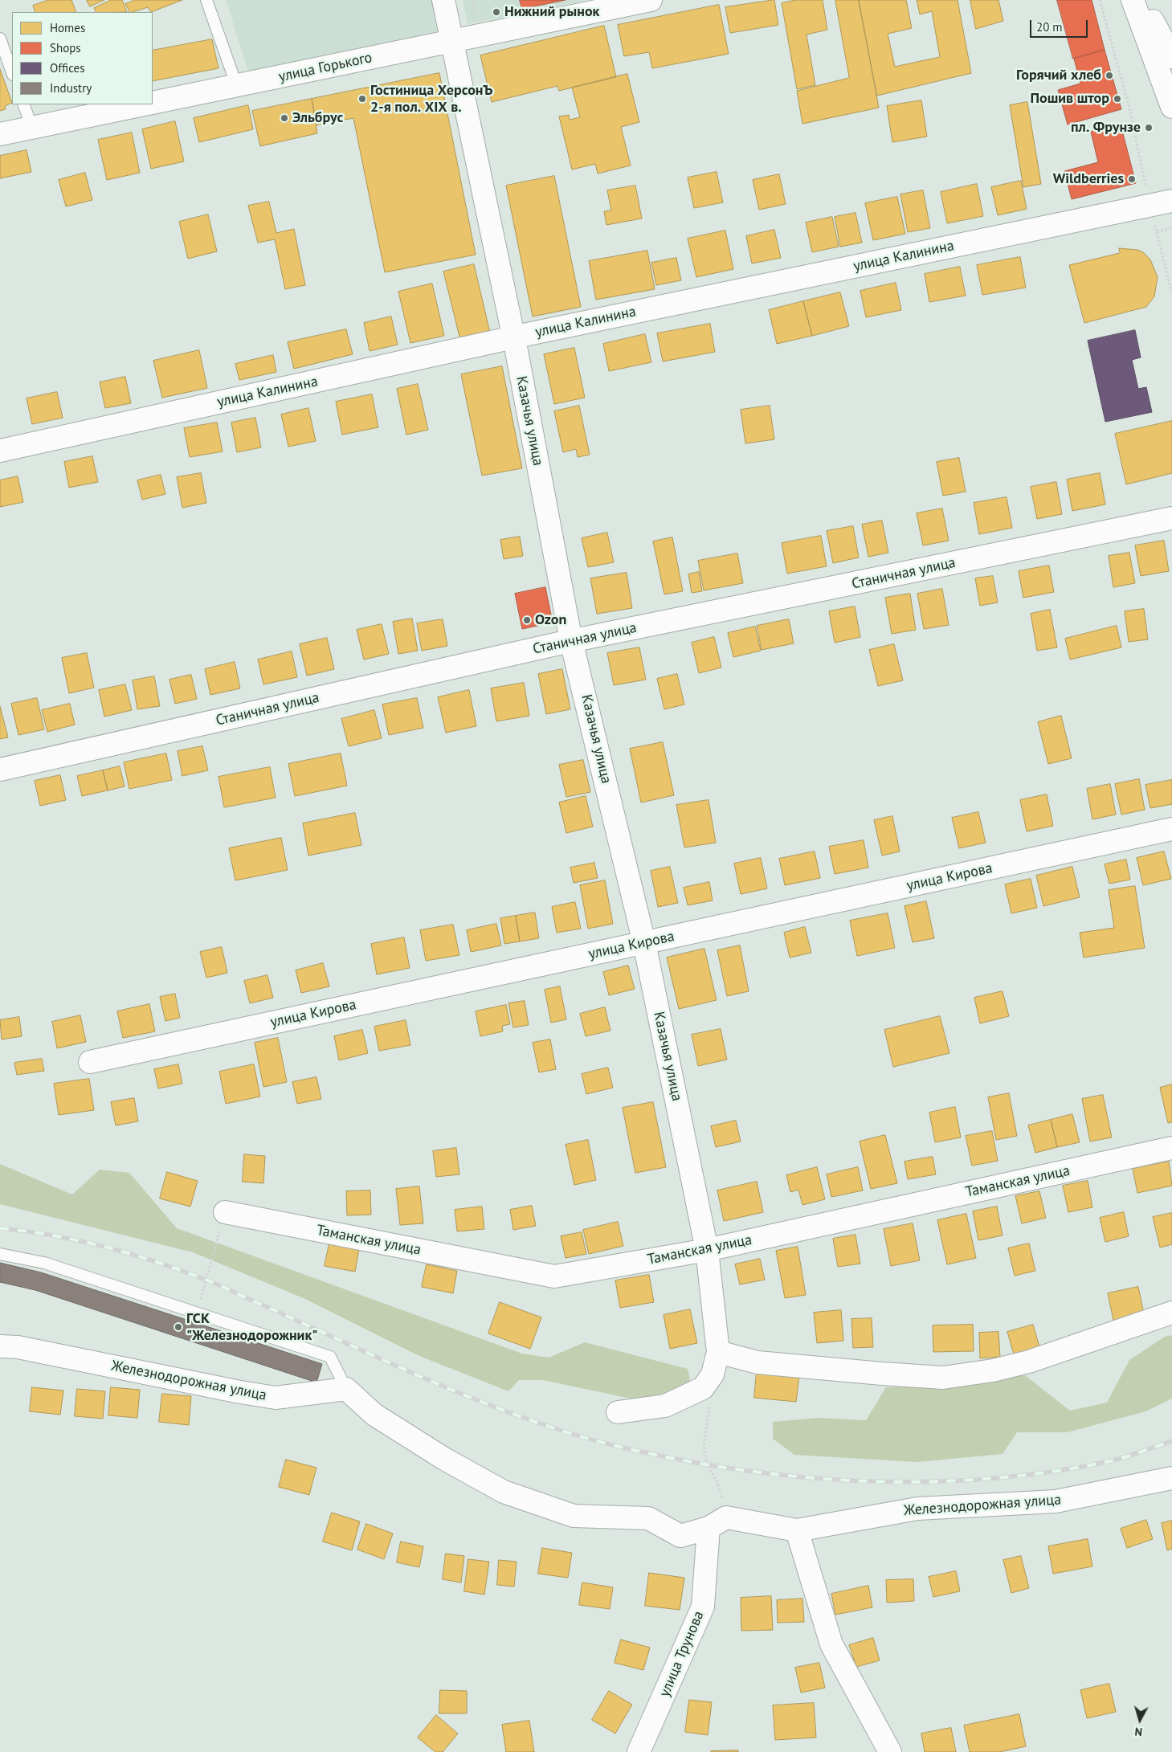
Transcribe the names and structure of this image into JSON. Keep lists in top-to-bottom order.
{
  "streets": {
    "street": [
      "улица Горького",
      "улица Калинина",
      "Казачья улица",
      "Станичная улица",
      "улица Кирова",
      "Таманская улица",
      "Железнодорожная улица",
      "улица Трунова"
    ]
  },
  "crossings": [
    ["улица Горького", "Казачья улица"],
    ["улица Калинина", "Казачья улица"],
    ["Казачья улица", "Станичная улица"],
    ["Казачья улица", "улица Кирова"],
    ["Казачья улица", "Таманская улица"],
    ["Железнодорожная улица", "улица Трунова"]
  ],
  "places": [
    "Нижний рынок",
    "Горячий хлеб",
    "Гостиница ХерсонЪ 2-я пол. XIX в.",
    "Пошив штор",
    "Эльбрус",
    "пл. Фрунзе",
    "Wildberries",
    "Ozon",
    "ГСК \"Железнодорожник\""
  ],
  "legend": [
    "Homes",
    "Shops",
    "Offices",
    "Industry"
  ],
  "scale_bar": "20 m",
  "north": "bottom"
}
